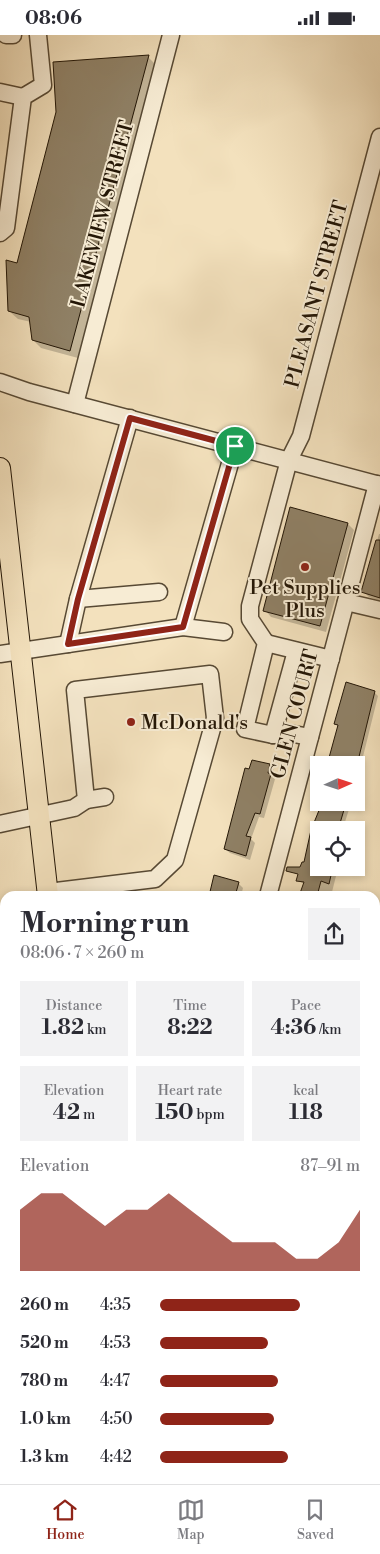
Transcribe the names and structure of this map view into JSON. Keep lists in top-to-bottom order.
{
  "streets": {
    "street": ["LAKEVIEW STREET", "PLEASANT STREET", "GLEN COURT"]
  },
  "places": ["Pet Supplies Plus", "McDonald's"],
  "north": "right",
  "page": {
    "status": "08:06",
    "heading": ["Morning run", "08:06 · 7 × 260 m"],
    "stats": [
      ["Distance", "1.82 km"],
      ["Time", "8:22"],
      ["Pace", "4:36 /km"],
      ["Elevation", "42 m"],
      ["Heart rate", "150 bpm"],
      ["kcal", "118"]
    ],
    "chart": ["Elevation", "87–91 m"],
    "list": [
      {
        "name": "260 m",
        "note": "4:35"
      },
      {
        "name": "520 m",
        "note": "4:53"
      },
      {
        "name": "780 m",
        "note": "4:47"
      },
      {
        "name": "1.0 km",
        "note": "4:50"
      },
      {
        "name": "1.3 km",
        "note": "4:42"
      }
    ],
    "tabs": ["Home", "Map", "Saved"]
  }
}
